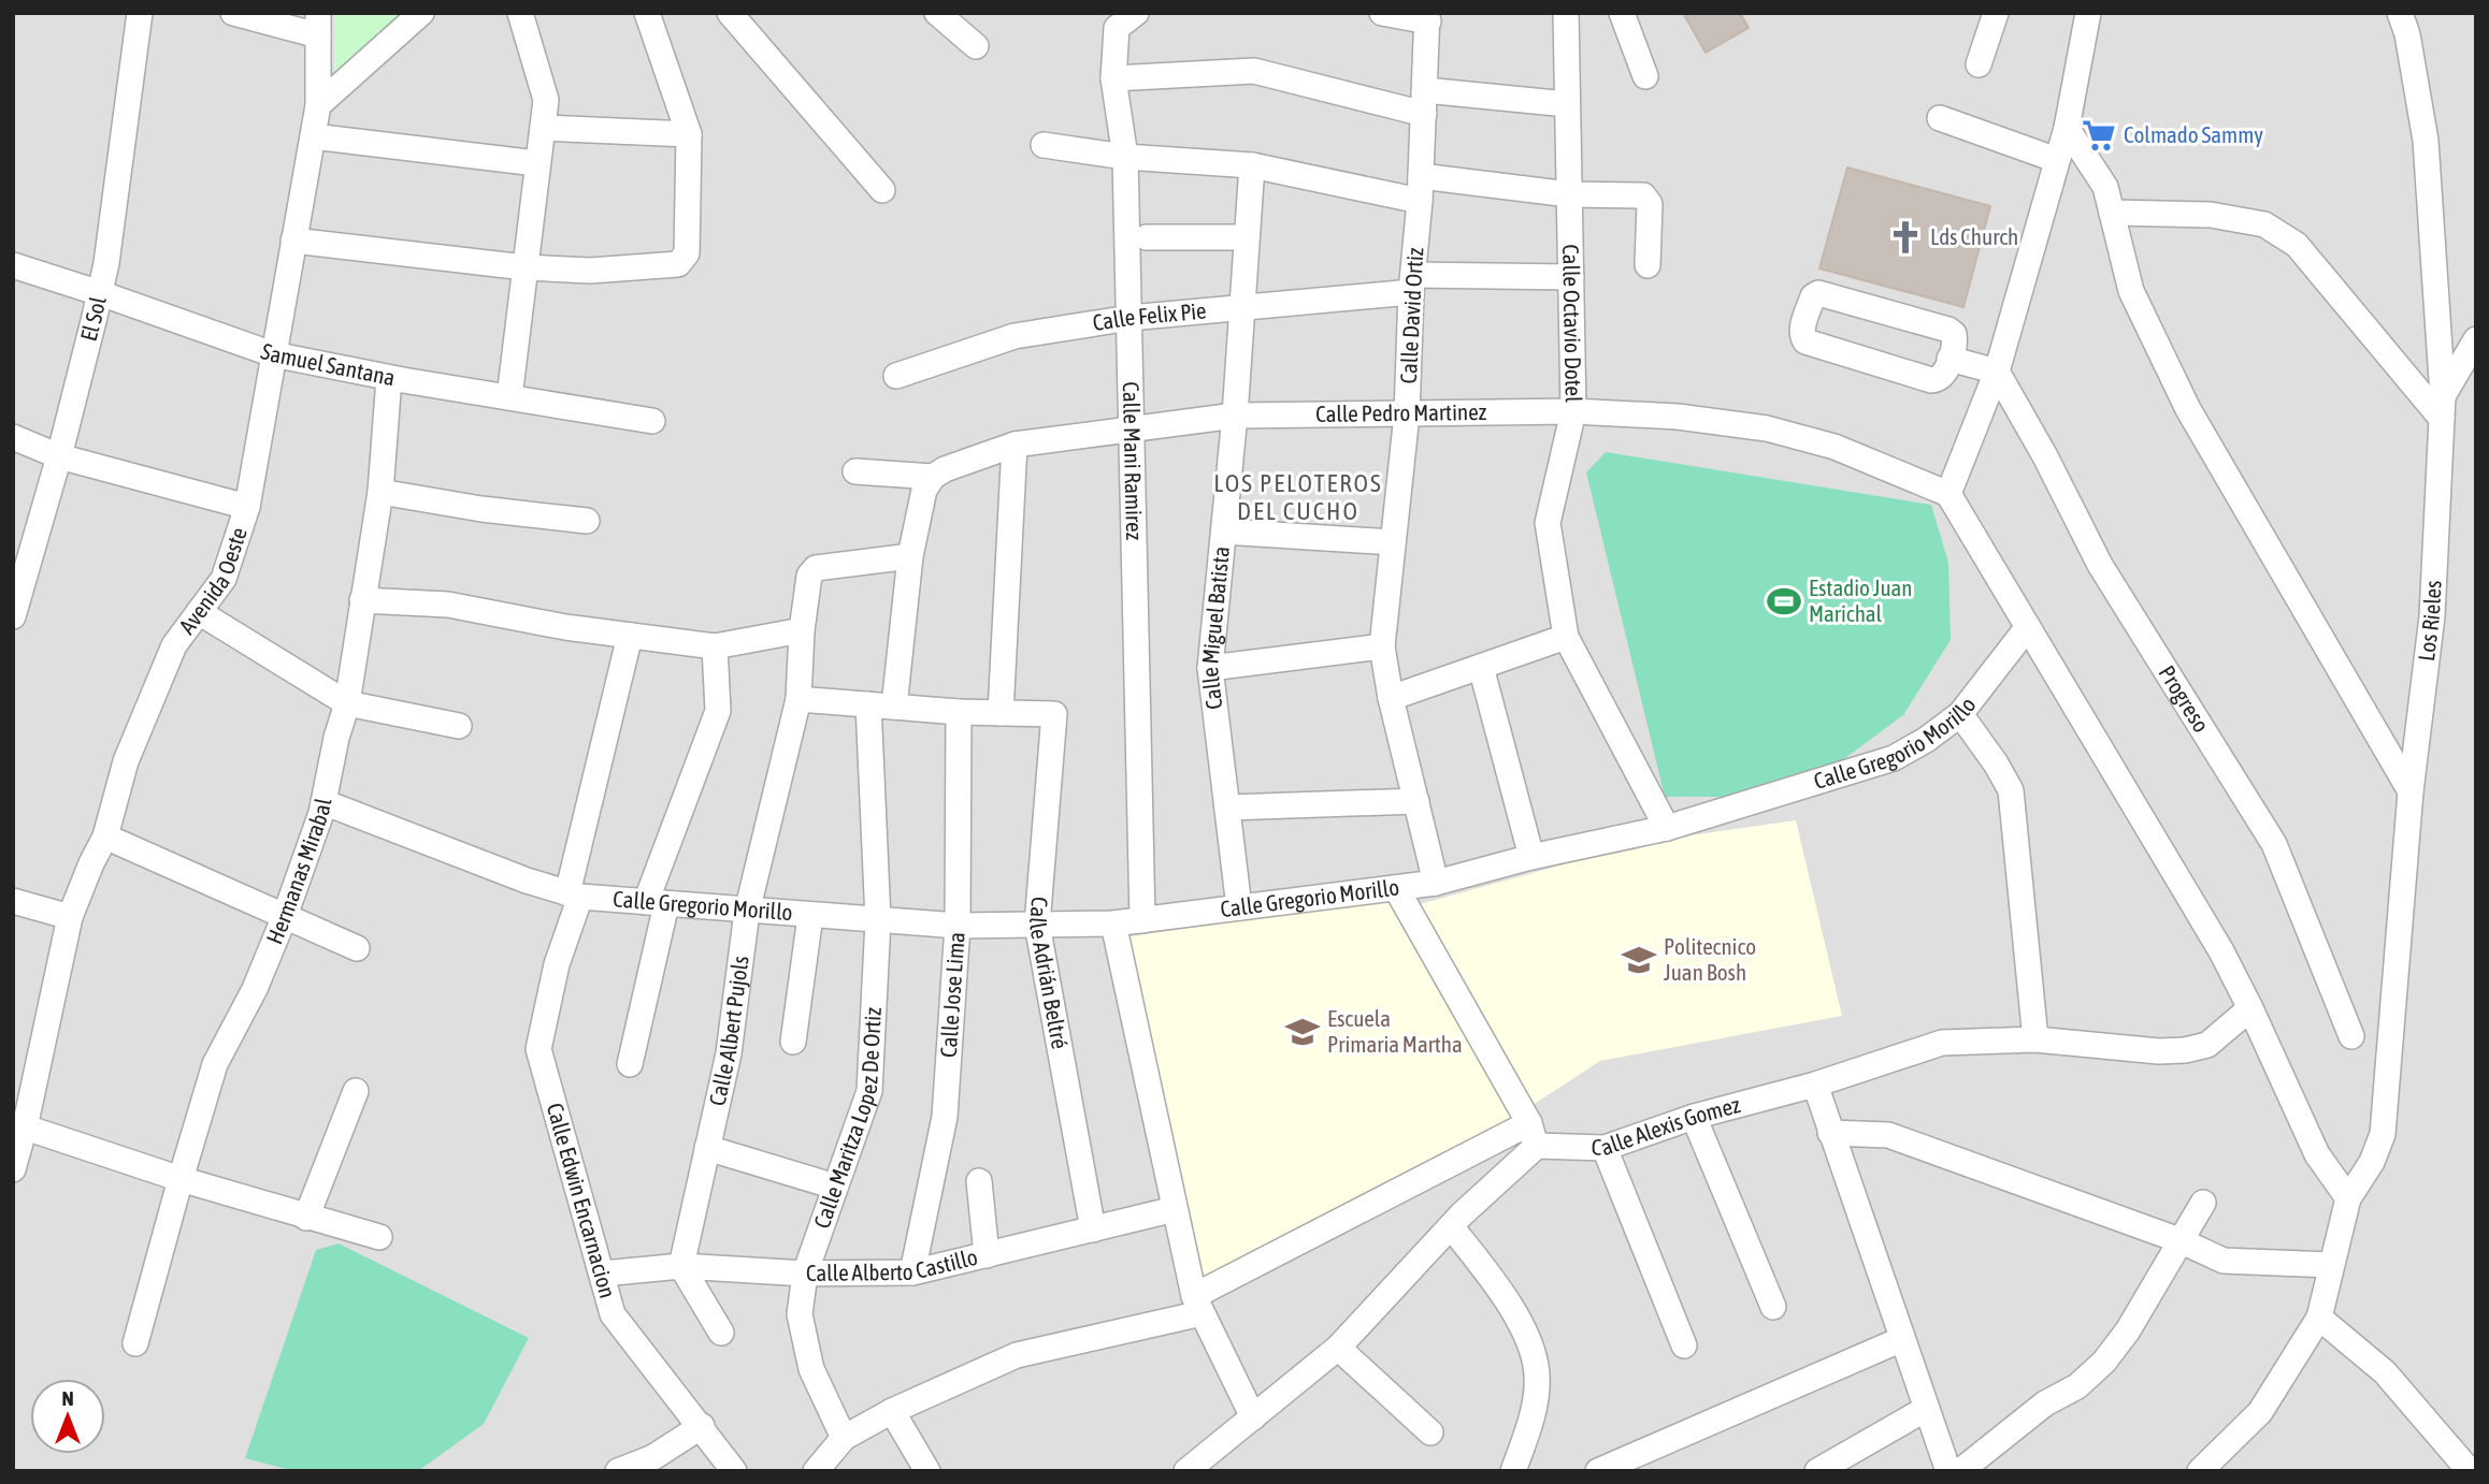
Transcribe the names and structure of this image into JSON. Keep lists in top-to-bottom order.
{
  "streets": {
    "street": [
      "Calle David Ortiz",
      "Calle Felix Pie",
      "El Sol",
      "Calle Octavio Dotel",
      "Samuel Santana",
      "Calle Pedro Martinez",
      "Calle Mani Ramirez",
      "Avenida Oeste",
      "Los Rieles",
      "Calle Miguel Batista",
      "Progreso",
      "Calle Gregorio Morillo",
      "Hermanas Mirabal",
      "Calle Adrián Beltré",
      "Calle Jose Lima",
      "Calle Albert Pujols",
      "Calle Maritza Lopez De Ortiz",
      "Calle Alexis Gomez",
      "Calle Edwin Encarnacion",
      "Calle Alberto Castillo"
    ]
  },
  "crossings": [
    ["Calle David Ortiz", "Calle Felix Pie"],
    ["Calle David Ortiz", "Calle Pedro Martinez"],
    ["Calle David Ortiz", "Calle Gregorio Morillo"],
    ["Calle Felix Pie", "Calle Octavio Dotel"],
    ["Calle Felix Pie", "Calle Mani Ramirez"],
    ["Calle Felix Pie", "Calle Miguel Batista"],
    ["El Sol", "Samuel Santana"],
    ["Calle Octavio Dotel", "Calle Pedro Martinez"],
    ["Calle Octavio Dotel", "Calle Gregorio Morillo"],
    ["Samuel Santana", "Avenida Oeste"],
    ["Samuel Santana", "Hermanas Mirabal"],
    ["Calle Pedro Martinez", "Calle Mani Ramirez"],
    ["Calle Pedro Martinez", "Calle Miguel Batista"],
    ["Calle Mani Ramirez", "Calle Gregorio Morillo"],
    ["Calle Miguel Batista", "Calle Gregorio Morillo"],
    ["Calle Gregorio Morillo", "Hermanas Mirabal"],
    ["Calle Gregorio Morillo", "Calle Adrián Beltré"],
    ["Calle Gregorio Morillo", "Calle Jose Lima"],
    ["Calle Gregorio Morillo", "Calle Albert Pujols"],
    ["Calle Gregorio Morillo", "Calle Maritza Lopez De Ortiz"],
    ["Calle Gregorio Morillo", "Calle Edwin Encarnacion"],
    ["Calle Adrián Beltré", "Calle Alberto Castillo"],
    ["Calle Jose Lima", "Calle Alberto Castillo"],
    ["Calle Albert Pujols", "Calle Alberto Castillo"],
    ["Calle Maritza Lopez De Ortiz", "Calle Alberto Castillo"],
    ["Calle Edwin Encarnacion", "Calle Alberto Castillo"]
  ],
  "districts": ["LOS PELOTEROS DEL CUCHO"],
  "places": {
    "supermarket": ["Colmado Sammy"],
    "church": ["Lds Church"],
    "sports": ["Estadio Juan Marichal"],
    "school or university": ["Politecnico Juan Bosh", "Escuela Primaria Martha"]
  },
  "north": "top"
}
